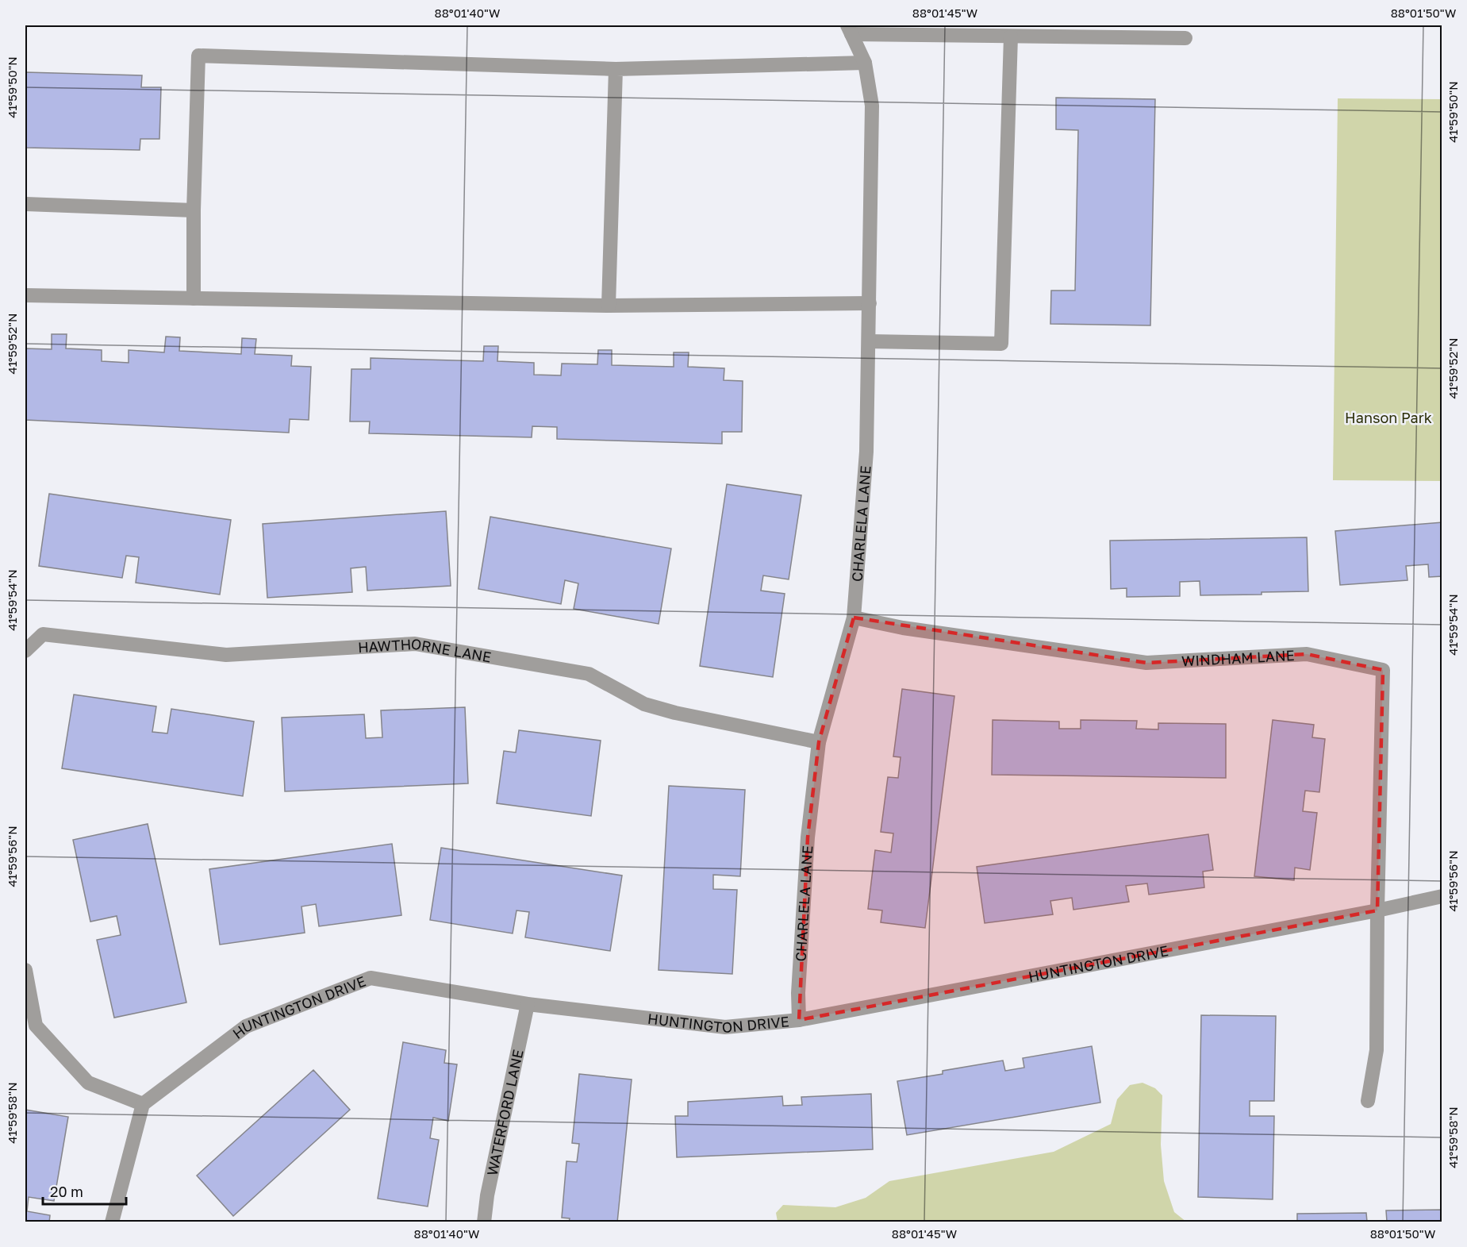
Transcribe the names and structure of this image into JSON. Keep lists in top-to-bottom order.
{
  "streets": {
    "street": [
      "CHARLELA LANE",
      "HAWTHORNE LANE",
      "WINDHAM LANE",
      "HUNTINGTON DRIVE",
      "WATERFORD LANE"
    ]
  },
  "crossings": [
    ["CHARLELA LANE", "HAWTHORNE LANE"],
    ["CHARLELA LANE", "WINDHAM LANE"],
    ["CHARLELA LANE", "HUNTINGTON DRIVE"],
    ["WINDHAM LANE", "HUNTINGTON DRIVE"],
    ["HUNTINGTON DRIVE", "WATERFORD LANE"]
  ],
  "parks": ["Hanson Park"],
  "scale_bar": "20 m",
  "coordinates": [
    "88°01'40\"W",
    "88°01'45\"W",
    "88°01'50\"W",
    "41°59'50\"N",
    "41°59'52\"N",
    "41°59'54\"N",
    "41°59'56\"N",
    "41°59'58\"N"
  ]
}
